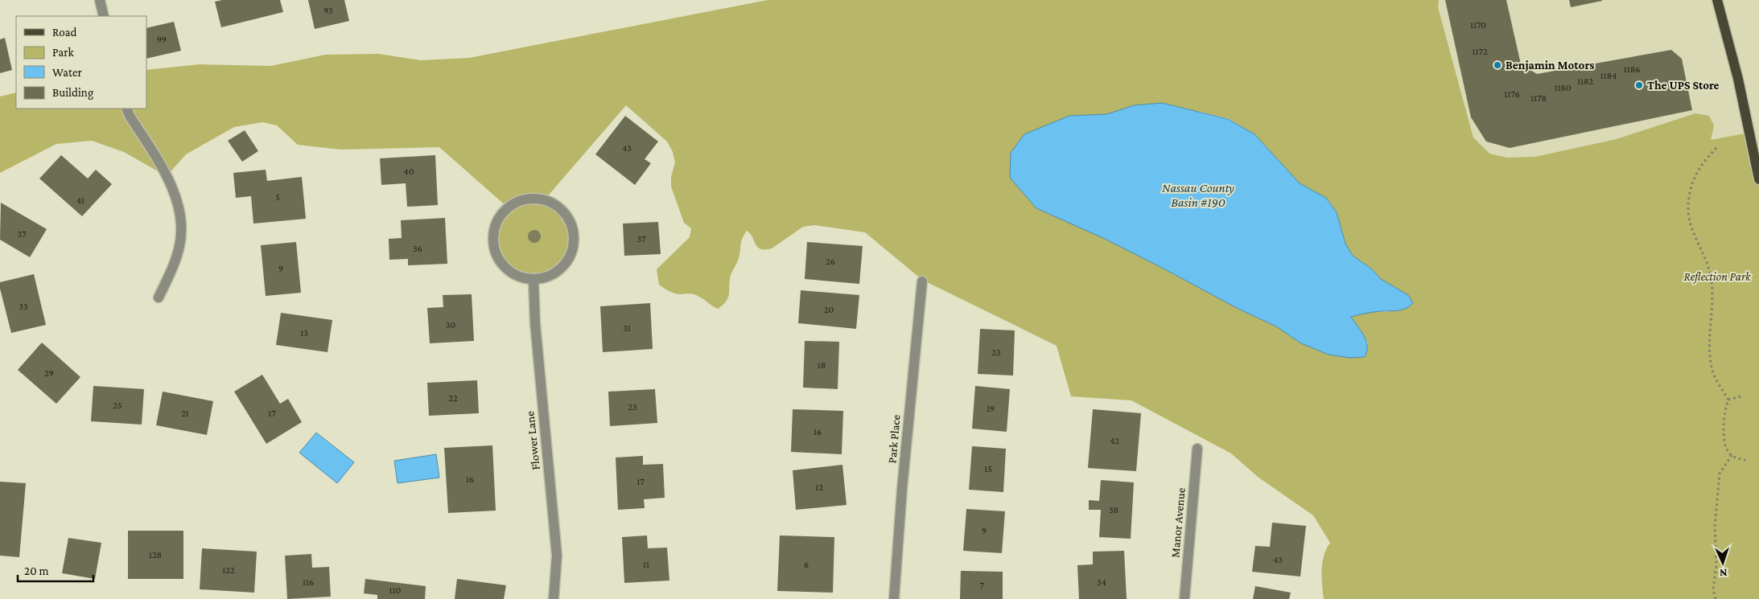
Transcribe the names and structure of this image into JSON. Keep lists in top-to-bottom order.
{
  "streets": {
    "street": ["Park Place", "Flower Lane", "Manor Avenue"]
  },
  "water": ["Nassau County Basin #190"],
  "parks": ["Reflection Park"],
  "places": ["Benjamin Motors", "The UPS Store"],
  "house_numbers": [
    "93",
    "1170",
    "99",
    "1172",
    "1186",
    "1184",
    "1182",
    "1180",
    "1176",
    "1178",
    "43",
    "40",
    "5",
    "41",
    "37",
    "37",
    "36",
    "26",
    "9",
    "33",
    "20",
    "30",
    "31",
    "13",
    "23",
    "18",
    "29",
    "22",
    "25",
    "23",
    "19",
    "21",
    "17",
    "16",
    "42",
    "15",
    "16",
    "17",
    "12",
    "38",
    "9",
    "128",
    "43",
    "11",
    "6",
    "122",
    "116",
    "34",
    "7",
    "110"
  ],
  "legend": [
    "Road",
    "Park",
    "Water",
    "Building"
  ],
  "scale_bar": "20 m",
  "north": "bottom"
}
